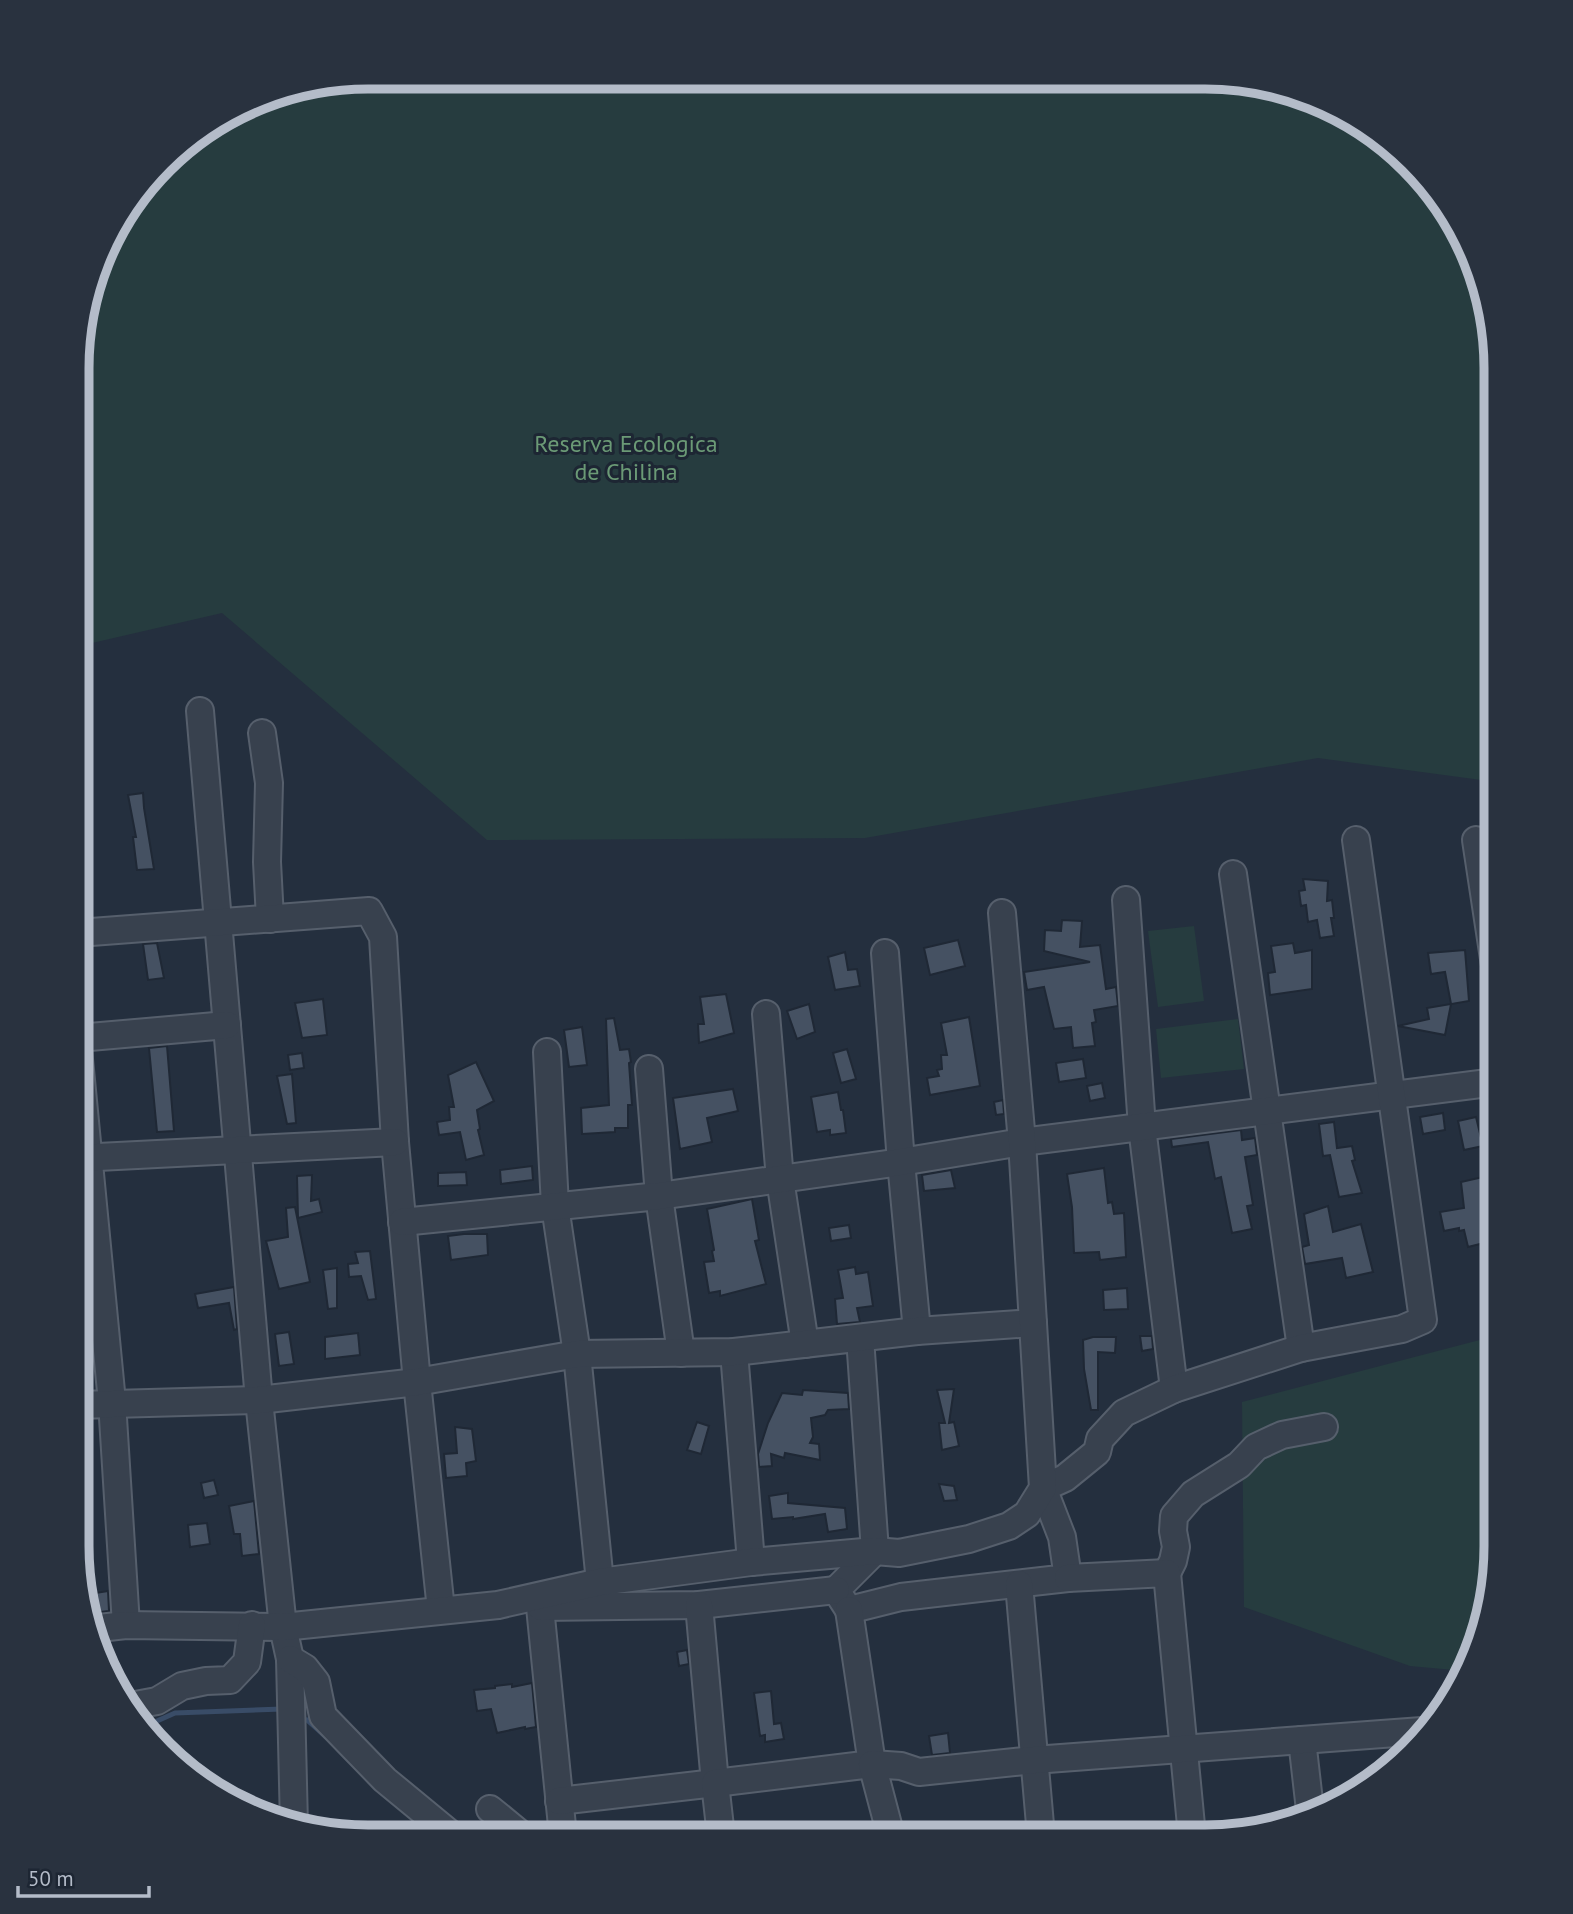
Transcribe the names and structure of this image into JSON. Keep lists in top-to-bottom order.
{
  "parks": ["Reserva Ecologica de Chilina"],
  "scale_bar": "50 m"
}
